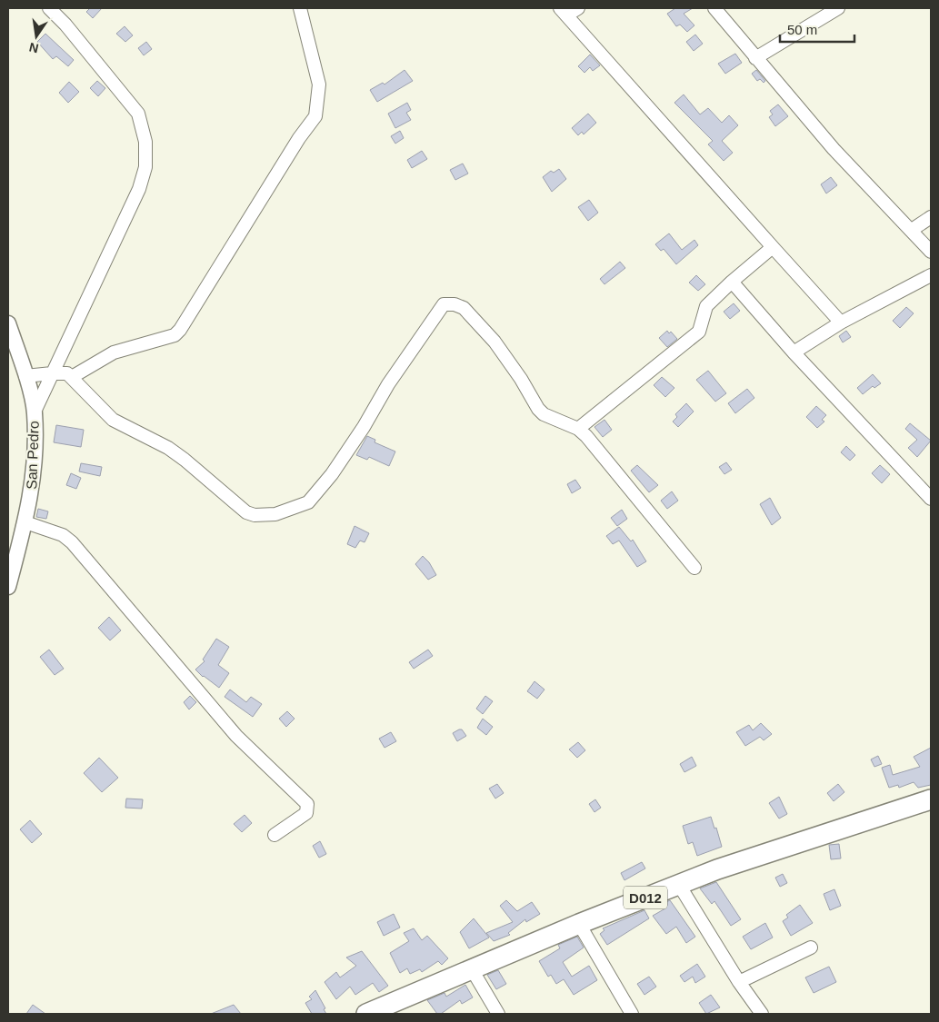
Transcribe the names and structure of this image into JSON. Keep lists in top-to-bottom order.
{
  "streets": {
    "main road": ["D012"],
    "street": ["San Pedro"]
  },
  "scale_bar": "50 m",
  "north": "bottom"
}
